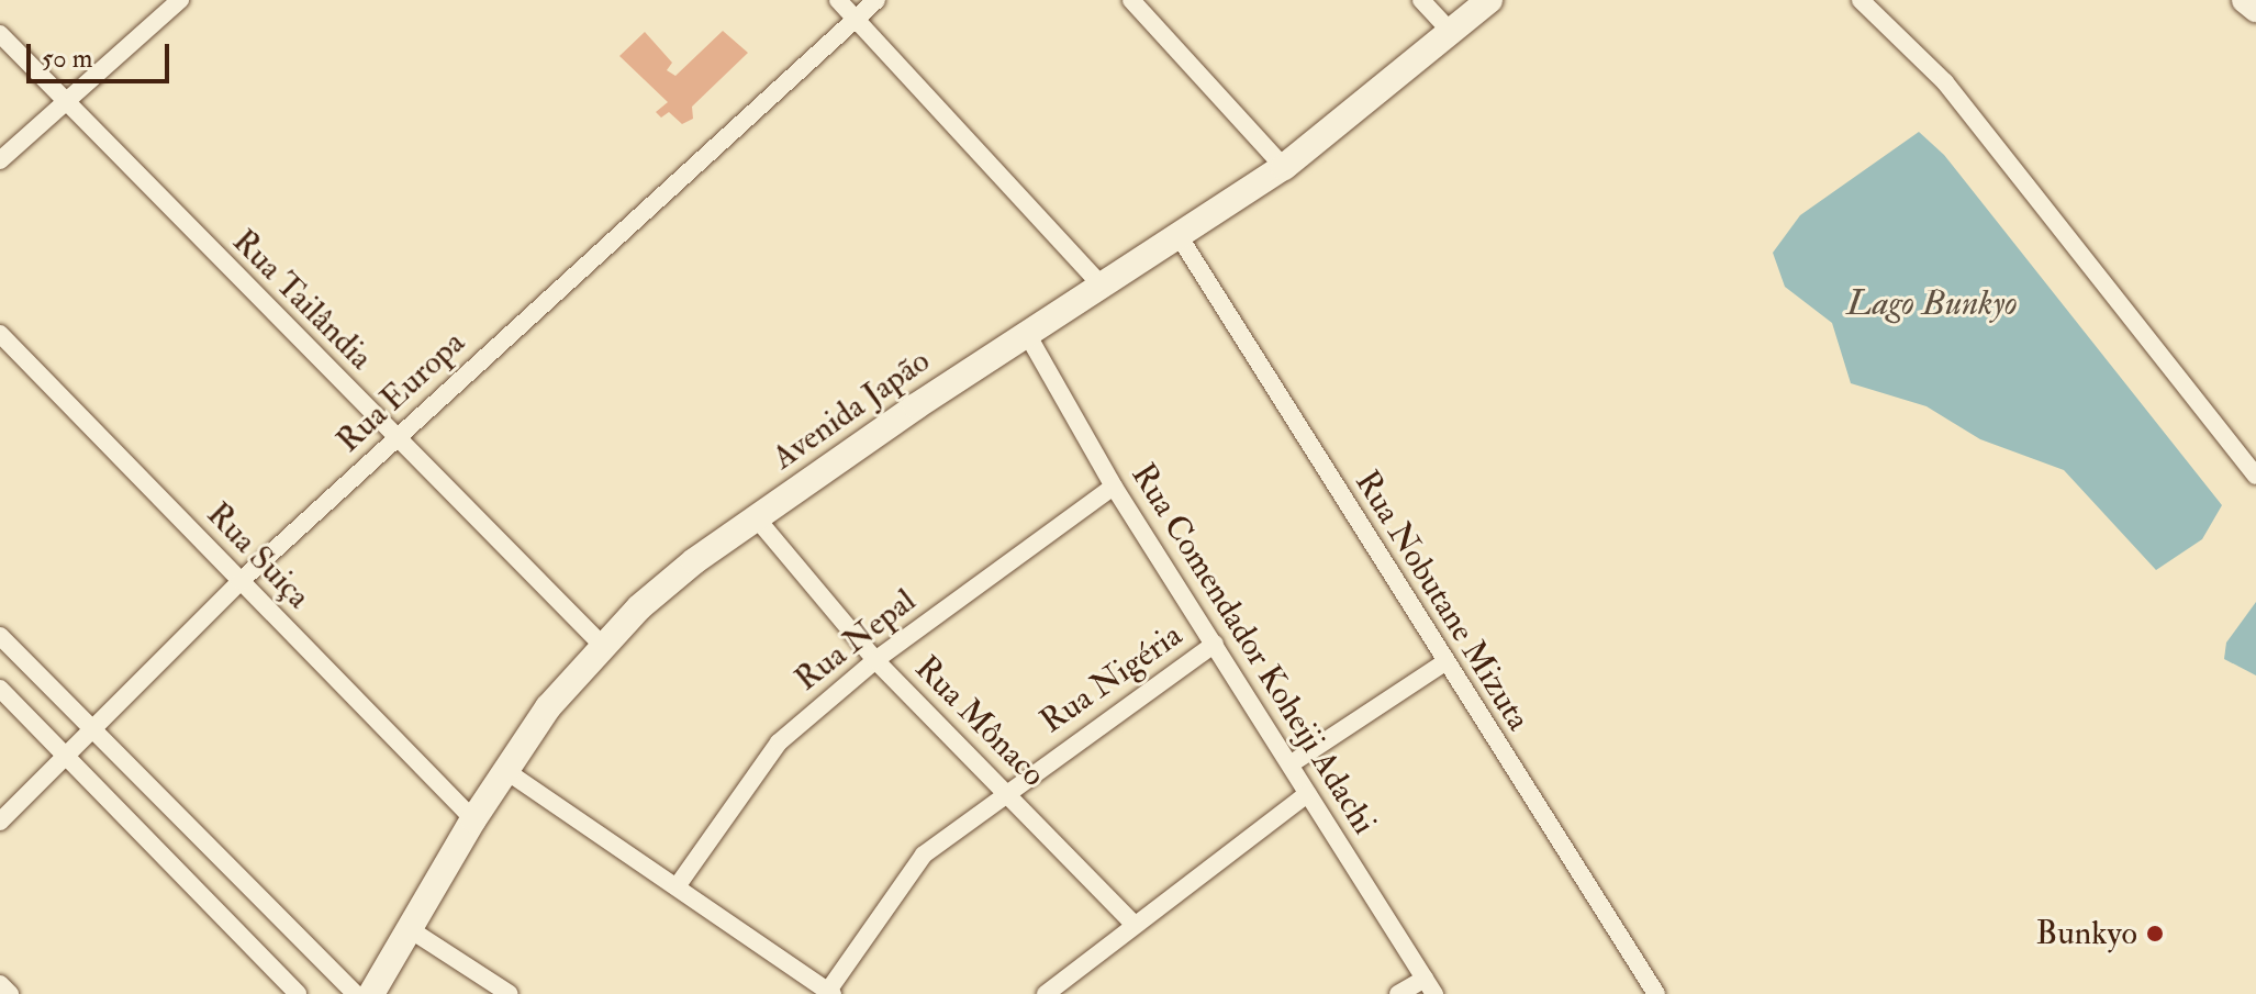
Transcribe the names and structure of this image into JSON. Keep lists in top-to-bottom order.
{
  "streets": {
    "main road": ["Avenida Japão"],
    "street": [
      "Rua Tailândia",
      "Rua Europa",
      "Rua Suiça",
      "Rua Nobutane Mizuta",
      "Rua Nepal",
      "Rua Comendador Koheiji Adachi",
      "Rua Nigéria",
      "Rua Mônaco"
    ]
  },
  "crossings": [
    ["Rua Tailândia", "Rua Europa"],
    ["Rua Tailândia", "Avenida Japão"],
    ["Rua Europa", "Rua Suiça"],
    ["Avenida Japão", "Rua Suiça"],
    ["Avenida Japão", "Rua Nobutane Mizuta"],
    ["Avenida Japão", "Rua Comendador Koheiji Adachi"],
    ["Avenida Japão", "Rua Mônaco"],
    ["Rua Nepal", "Rua Comendador Koheiji Adachi"],
    ["Rua Nepal", "Rua Mônaco"],
    ["Rua Comendador Koheiji Adachi", "Rua Nigéria"],
    ["Rua Nigéria", "Rua Mônaco"]
  ],
  "water": ["Lago Bunkyo"],
  "places": ["Bunkyo"],
  "scale_bar": "50 m"
}
